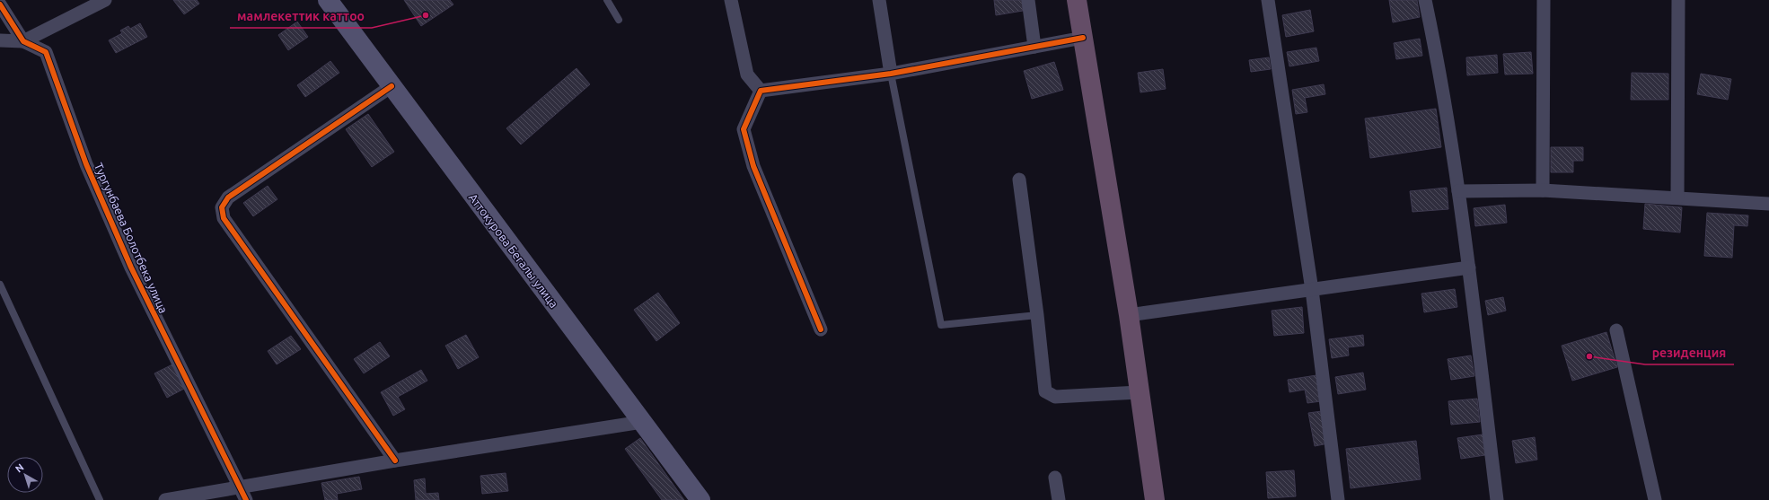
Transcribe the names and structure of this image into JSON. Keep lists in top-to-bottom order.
{
  "streets": {
    "main road": ["Аттокурова Бегалы улица"],
    "street": ["Тургунбаева Болотбека улица"]
  },
  "places": ["мамлекеттик каттоо", "резиденция"],
  "north": "top left"
}
